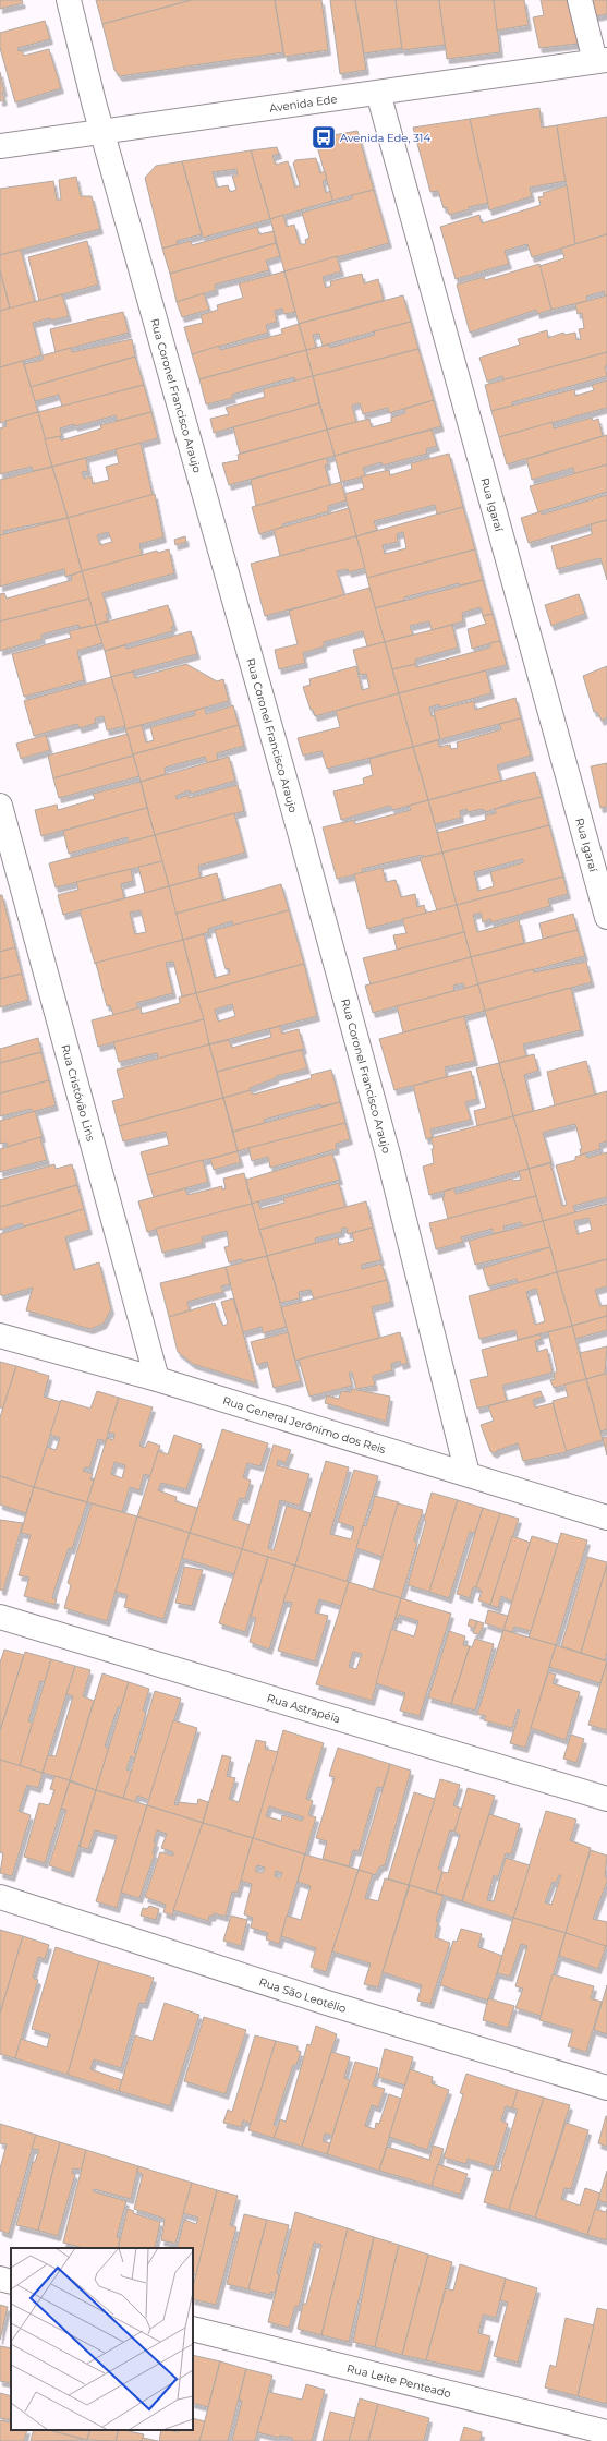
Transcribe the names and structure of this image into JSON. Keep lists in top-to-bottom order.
{
  "streets": {
    "street": [
      "Avenida Ede",
      "Rua Coronel Francisco Araujo",
      "Rua Igaraí",
      "Rua Cristóvão Lins",
      "Rua General Jerônimo dos Reis",
      "Rua Astrapéia",
      "Rua São Leotélio",
      "Rua Leite Penteado"
    ]
  },
  "crossings": [
    ["Avenida Ede", "Rua Coronel Francisco Araujo"],
    ["Avenida Ede", "Rua Igaraí"],
    ["Rua Coronel Francisco Araujo", "Rua General Jerônimo dos Reis"],
    ["Rua Cristóvão Lins", "Rua General Jerônimo dos Reis"]
  ],
  "places": {
    "bus stop": ["Avenida Ede, 314"]
  }
}
